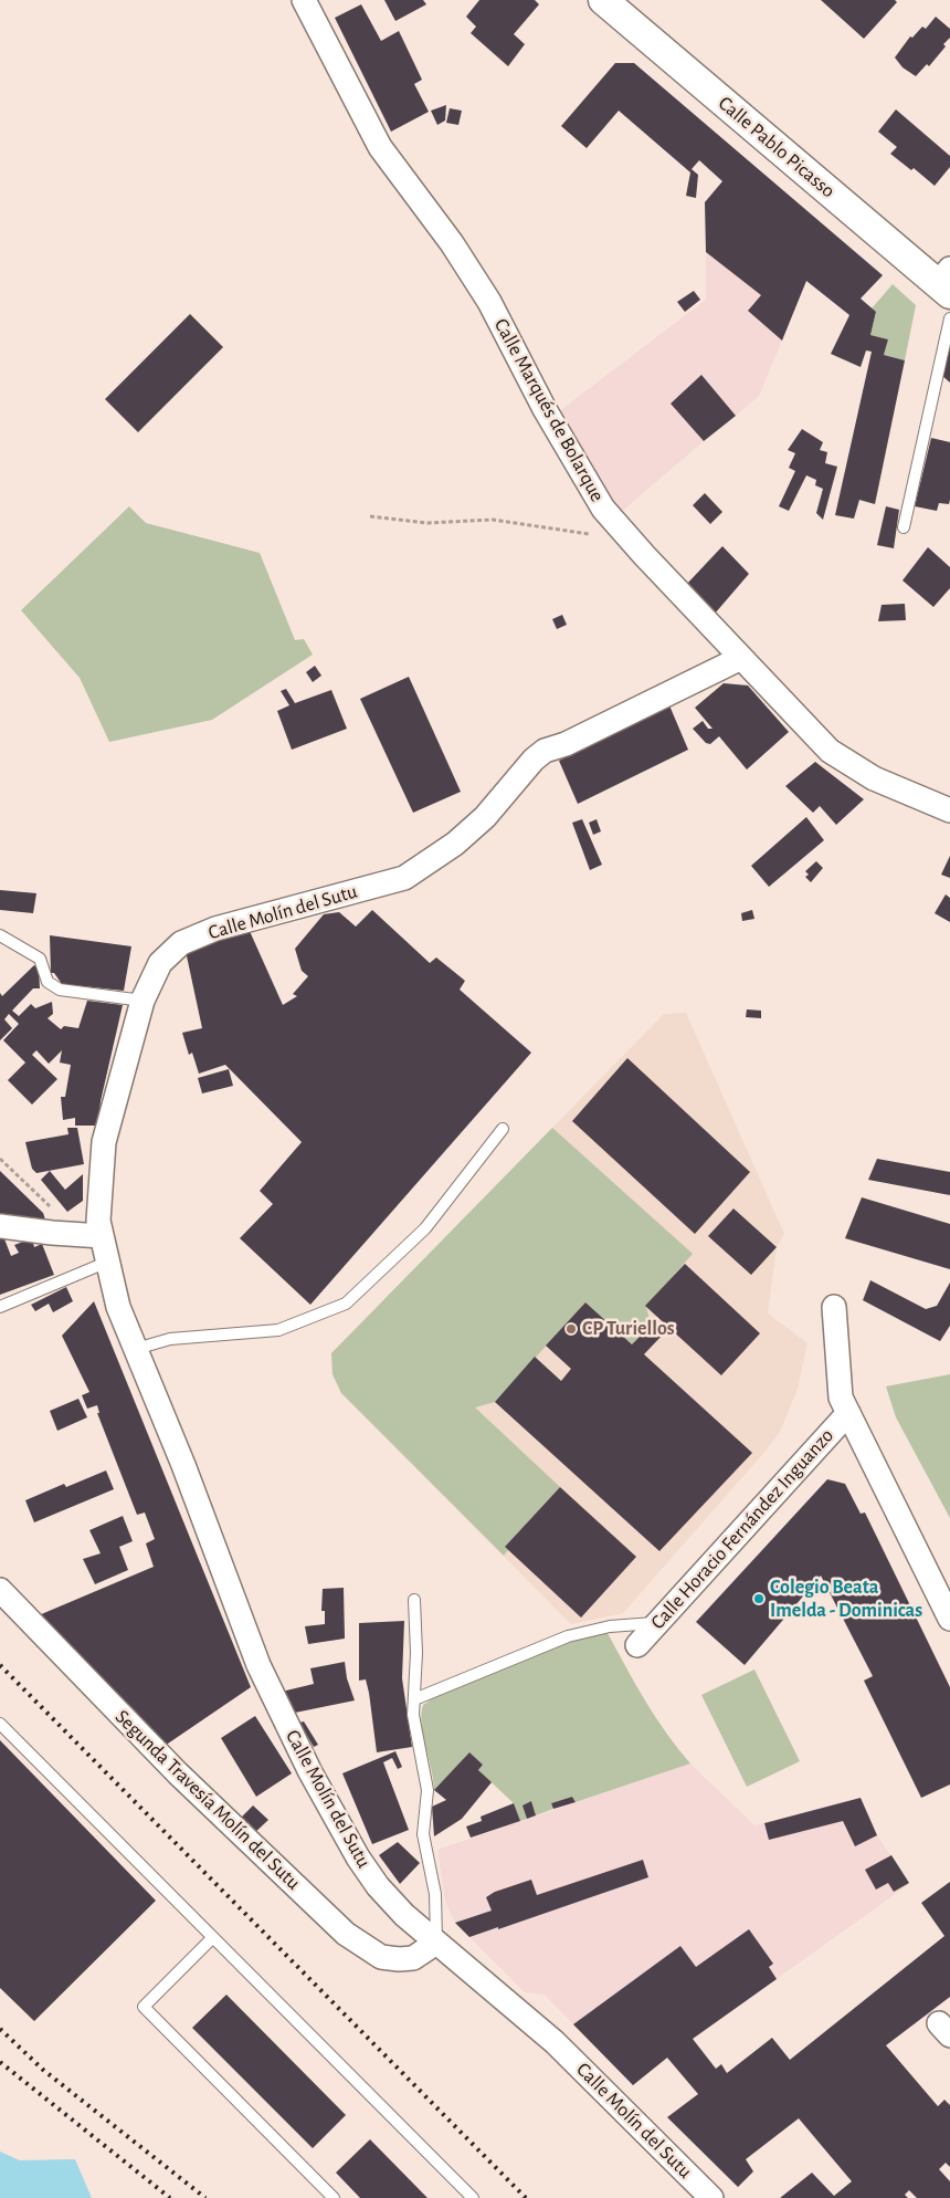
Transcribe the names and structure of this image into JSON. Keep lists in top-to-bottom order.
{
  "streets": {
    "street": [
      "Calle Pablo Picasso",
      "Calle Marqués de Bolarque",
      "Calle Molín del Sutu",
      "Calle Horacio Fernández Inguanzo",
      "Segunda Travesía Molín del Sutu"
    ]
  },
  "crossings": [
    ["Calle Marqués de Bolarque", "Calle Molín del Sutu"],
    ["Calle Molín del Sutu", "Segunda Travesía Molín del Sutu"]
  ],
  "places": ["CP Turiellos", "Colegio Beata Imelda - Dominicas"]
}
